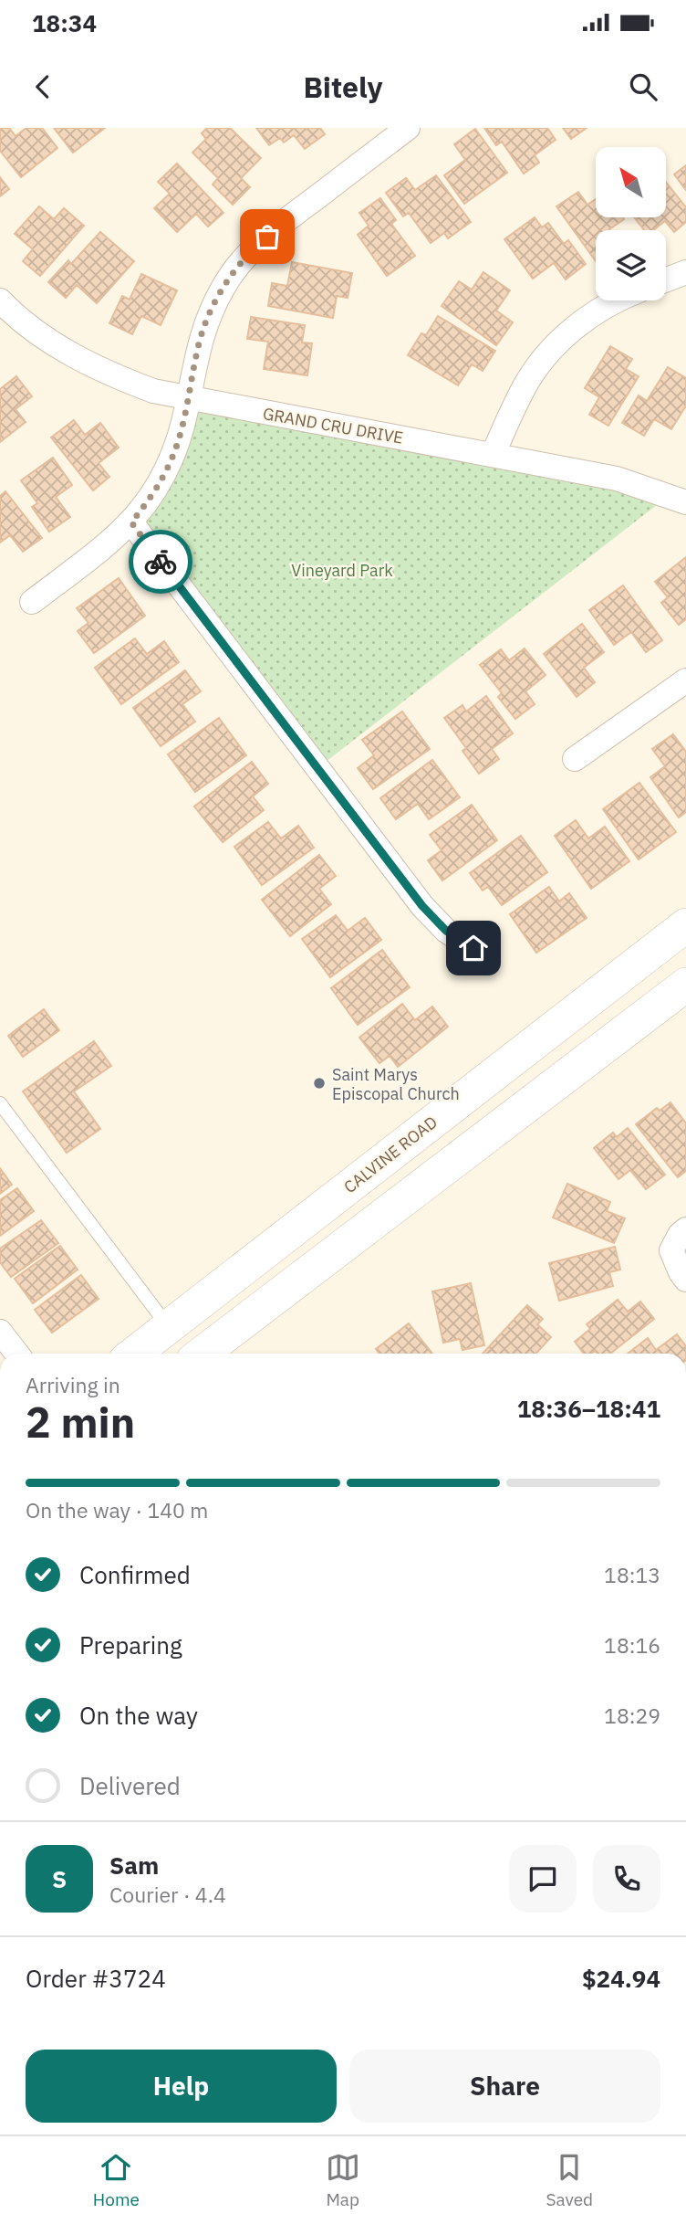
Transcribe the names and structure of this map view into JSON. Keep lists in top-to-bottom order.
{
  "streets": {
    "main road": ["CALVINE ROAD"],
    "street": ["GRAND CRU DRIVE"]
  },
  "parks": ["Vineyard Park"],
  "places": ["Saint Marys Episcopal Church"],
  "north": "top left",
  "page": {
    "status": "18:34",
    "header": "Bitely",
    "heading": ["2 min", "Arriving in", "18:36–18:41"],
    "panel": [
      "Sam",
      "Courier · 4.4",
      "Order #3724",
      "$24.94"
    ],
    "bar": "On the way · 140 m",
    "list": [
      ["Confirmed", "18:13"],
      ["Preparing", "18:16"],
      ["On the way", "18:29"],
      "Delivered"
    ],
    "round": "S",
    "buttons": ["Help", "Share"],
    "tabs": ["Home", "Map", "Saved"]
  }
}
